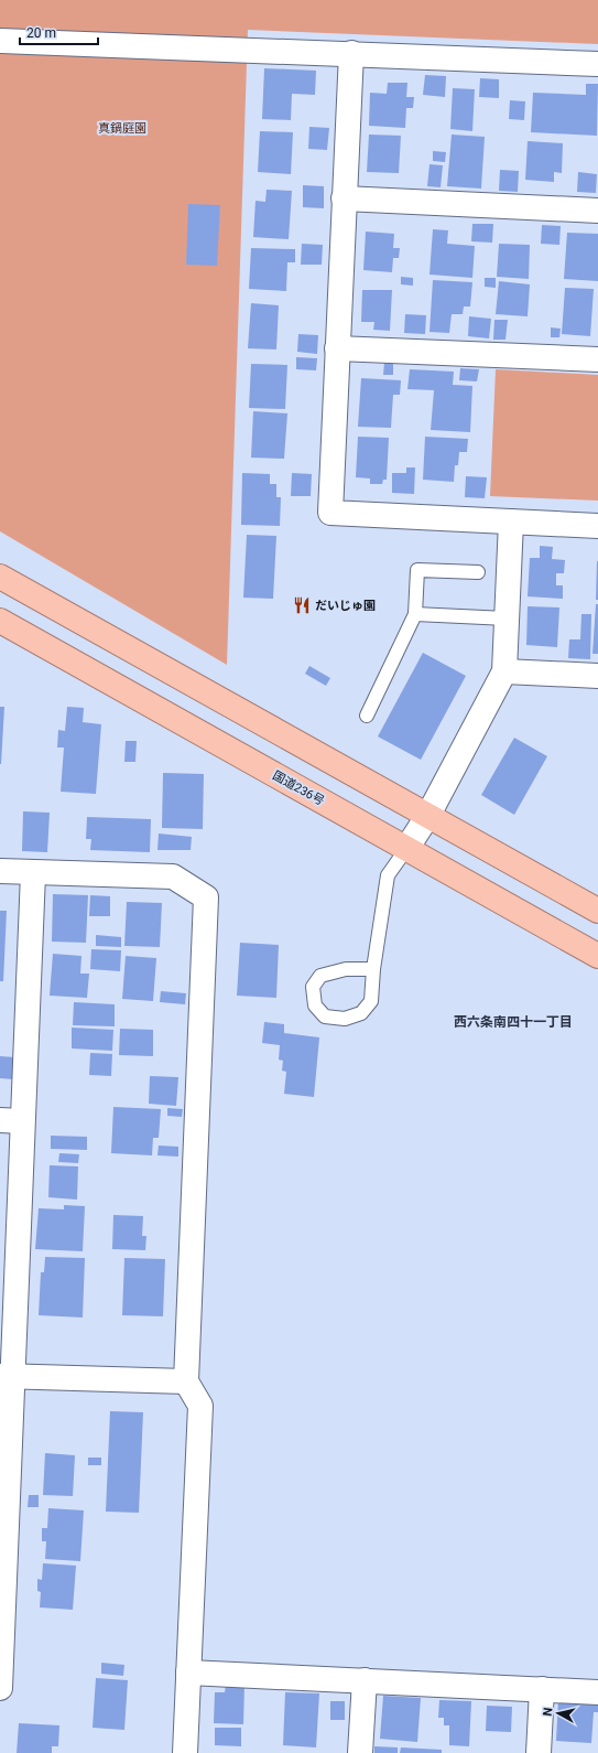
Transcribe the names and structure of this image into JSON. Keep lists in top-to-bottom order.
{
  "streets": {
    "highway": ["国道236号"]
  },
  "districts": ["西六条南四十一丁目"],
  "parks": ["真鍋庭園"],
  "places": {
    "restaurant": ["だいじゅ園"]
  },
  "scale_bar": "20 m",
  "north": "left"
}
